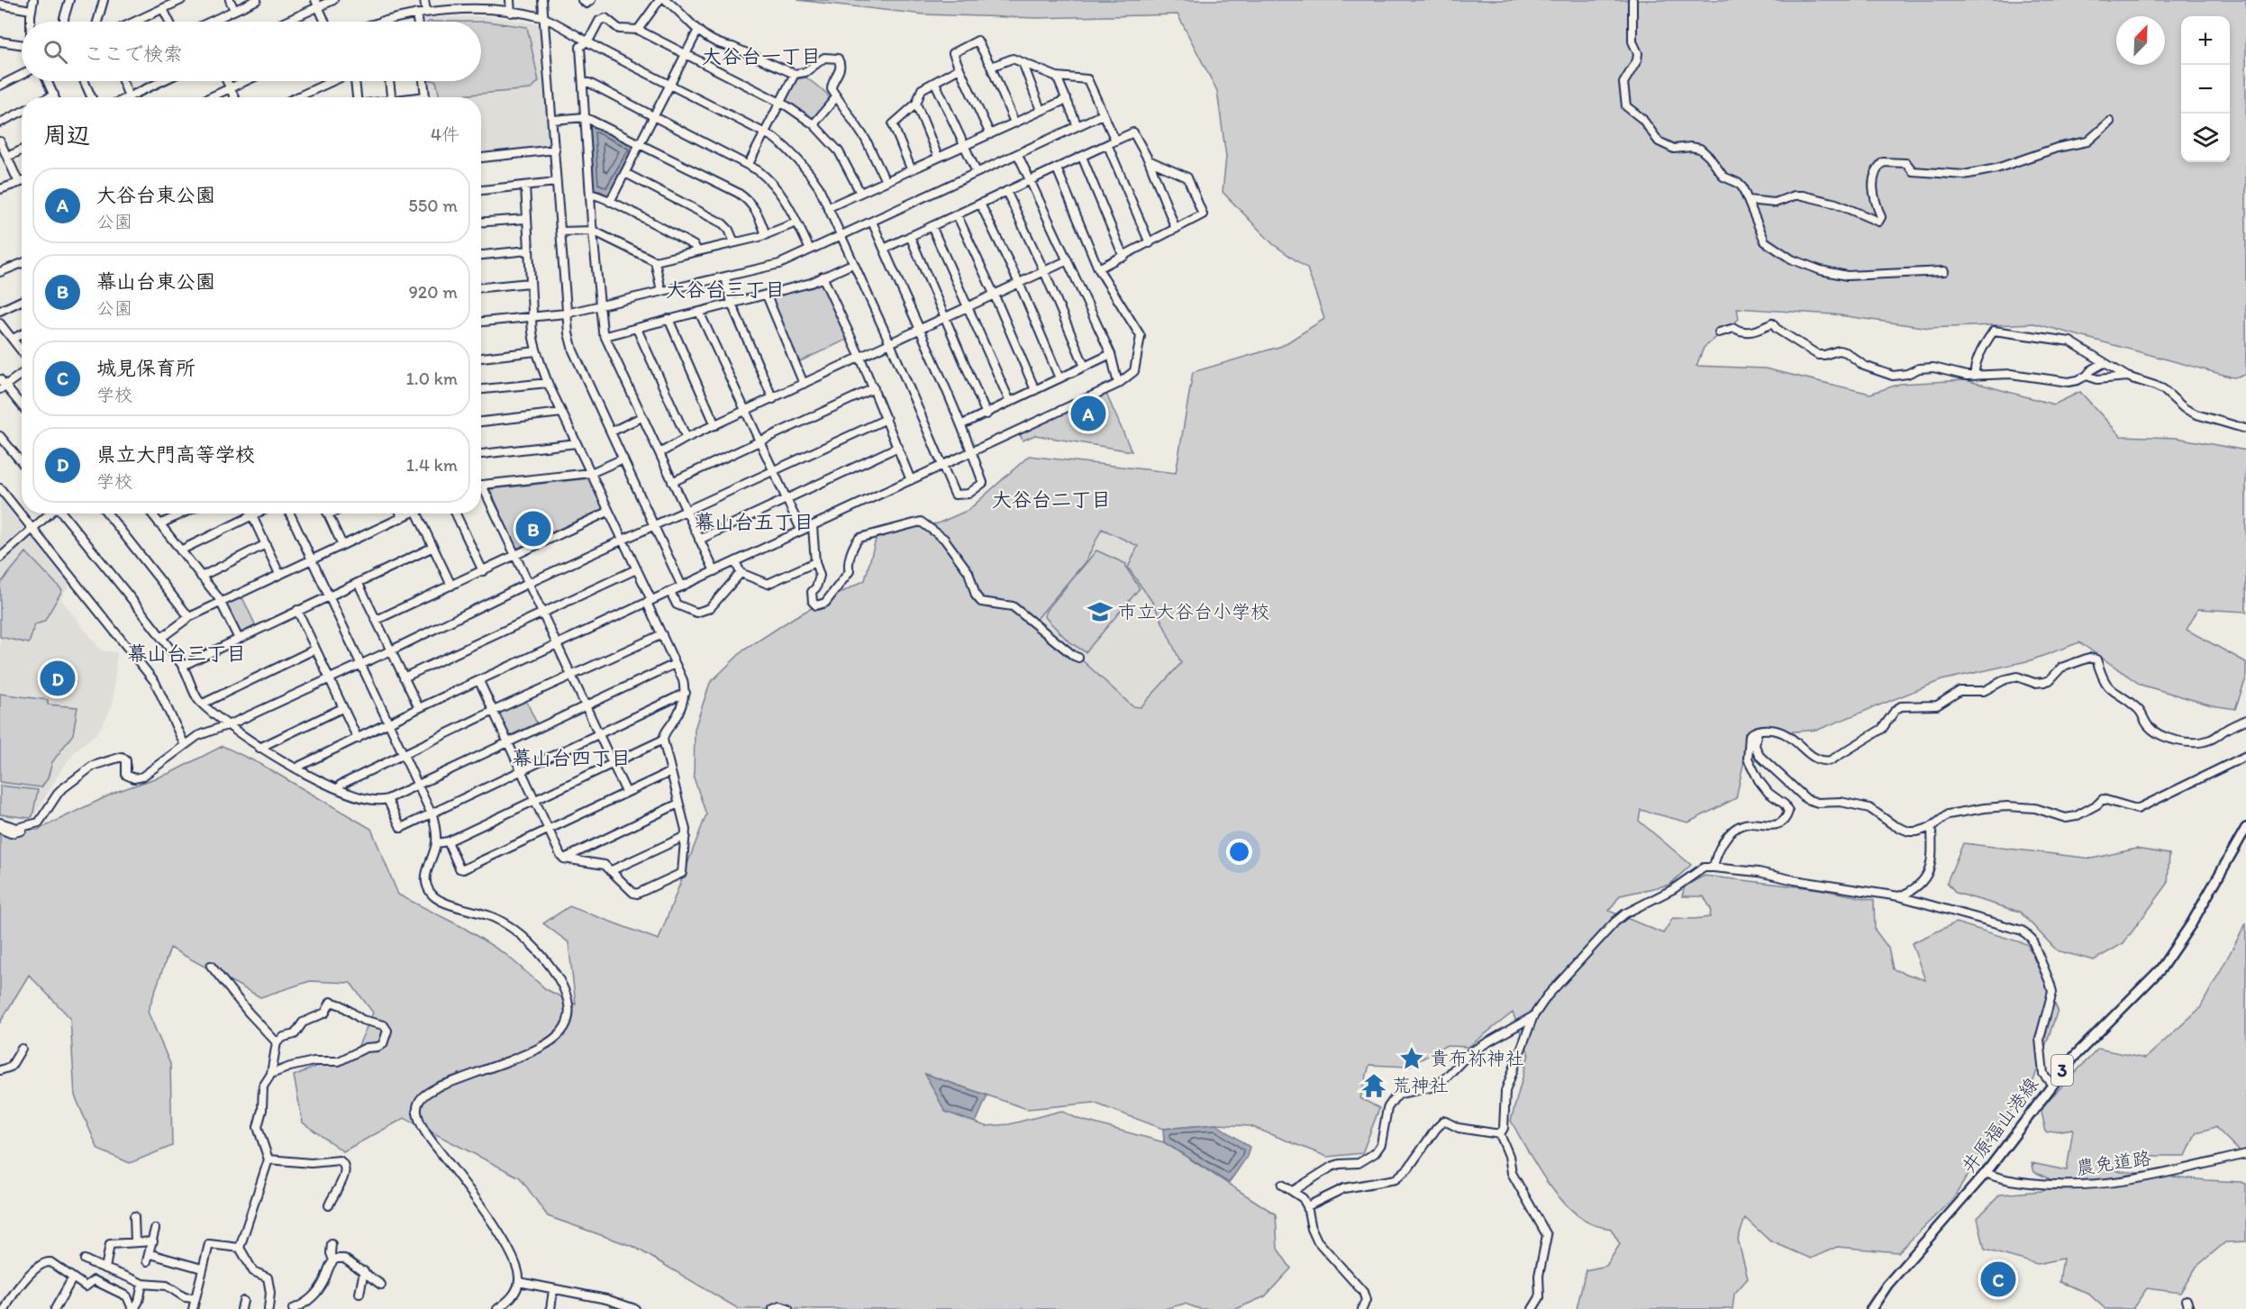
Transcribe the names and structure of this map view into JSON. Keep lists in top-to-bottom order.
{
  "streets": {
    "main road": ["3", "井原福山港線"],
    "street": ["農免道路"]
  },
  "crossings": [
    ["井原福山港線", "農免道路"]
  ],
  "districts": [
    "大谷台一丁目",
    "大谷台三丁目",
    "大谷台二丁目",
    "幕山台五丁目",
    "幕山台三丁目",
    "幕山台四丁目"
  ],
  "places": {
    "school or university": ["市立大谷台小学校"],
    "place": ["貴布祢神社"],
    "temple": ["荒神社"]
  },
  "north": "top right",
  "page": {
    "map_buttons": ["+", "−"],
    "search": "ここで検索",
    "heading": ["周辺", "4件"],
    "list": [
      {
        "mark": "A",
        "name": "大谷台東公園",
        "note": "公園",
        "value": "550 m"
      },
      {
        "mark": "B",
        "name": "幕山台東公園",
        "note": "公園",
        "value": "920 m"
      },
      {
        "mark": "C",
        "name": "城見保育所",
        "note": "学校",
        "value": "1.0 km"
      },
      {
        "mark": "D",
        "name": "県立大門高等学校",
        "note": "学校",
        "value": "1.4 km"
      }
    ],
    "pins": [
      "A",
      "B",
      "D",
      "C"
    ]
  }
}
